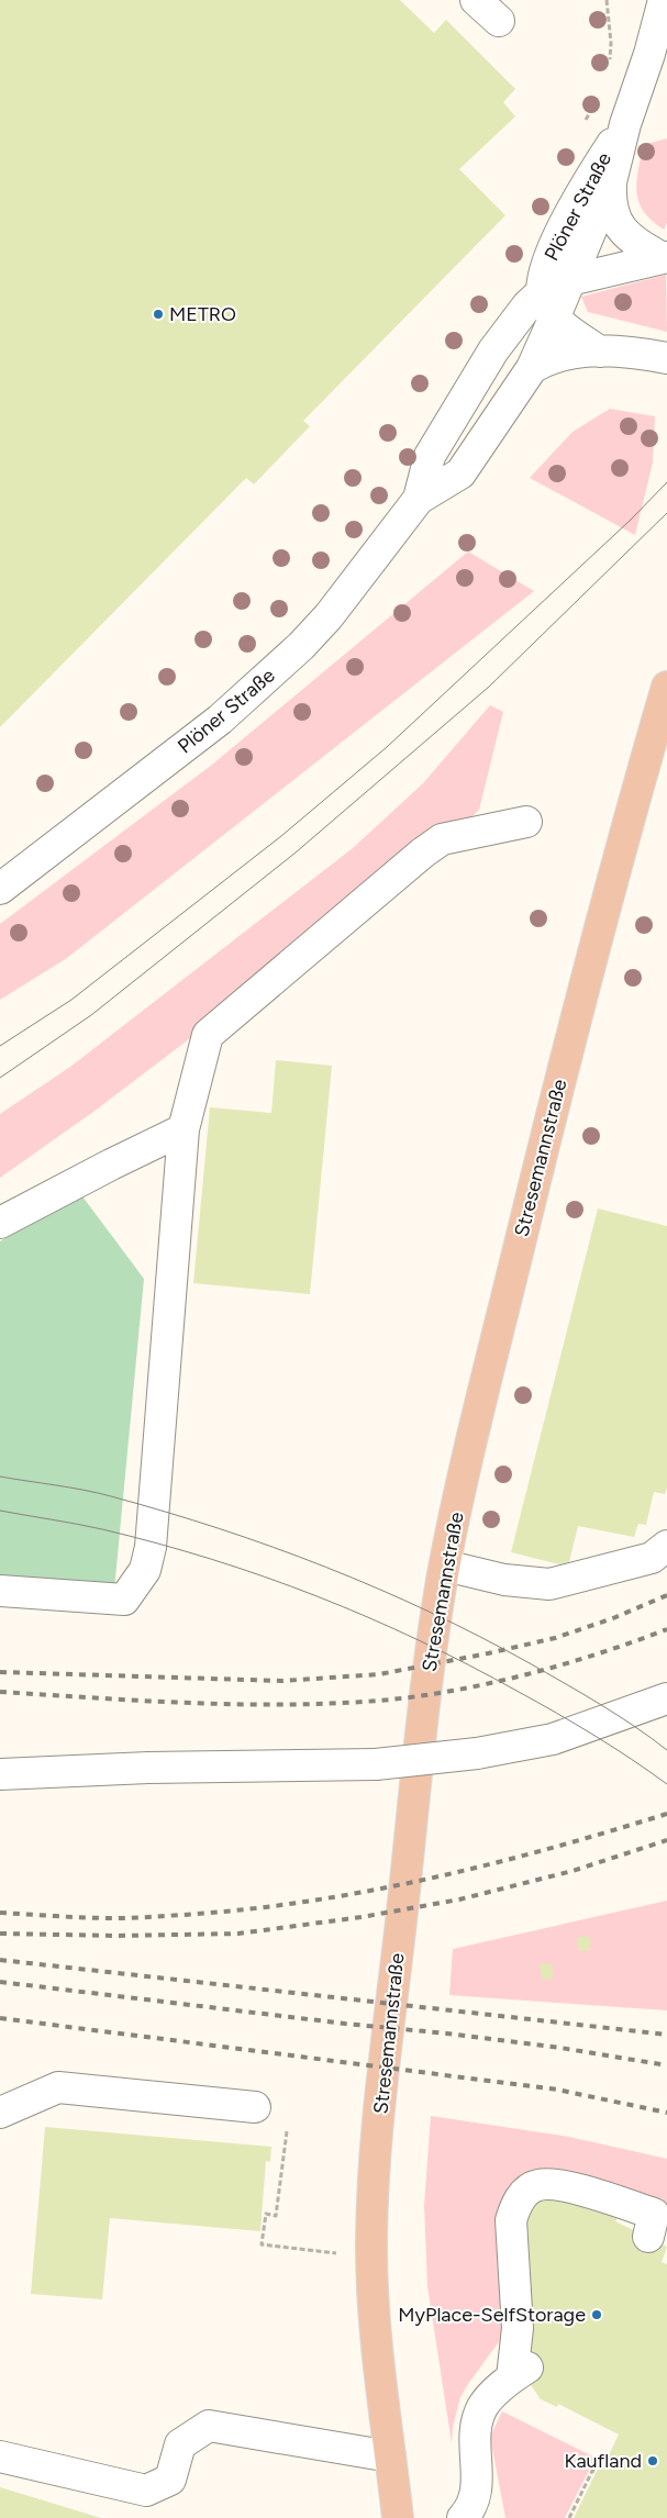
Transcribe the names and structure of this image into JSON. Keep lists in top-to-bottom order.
{
  "streets": {
    "main road": ["Stresemannstraße"],
    "street": ["Plöner Straße"]
  },
  "places": ["METRO", "MyPlace-SelfStorage", "Kaufland"]
}
